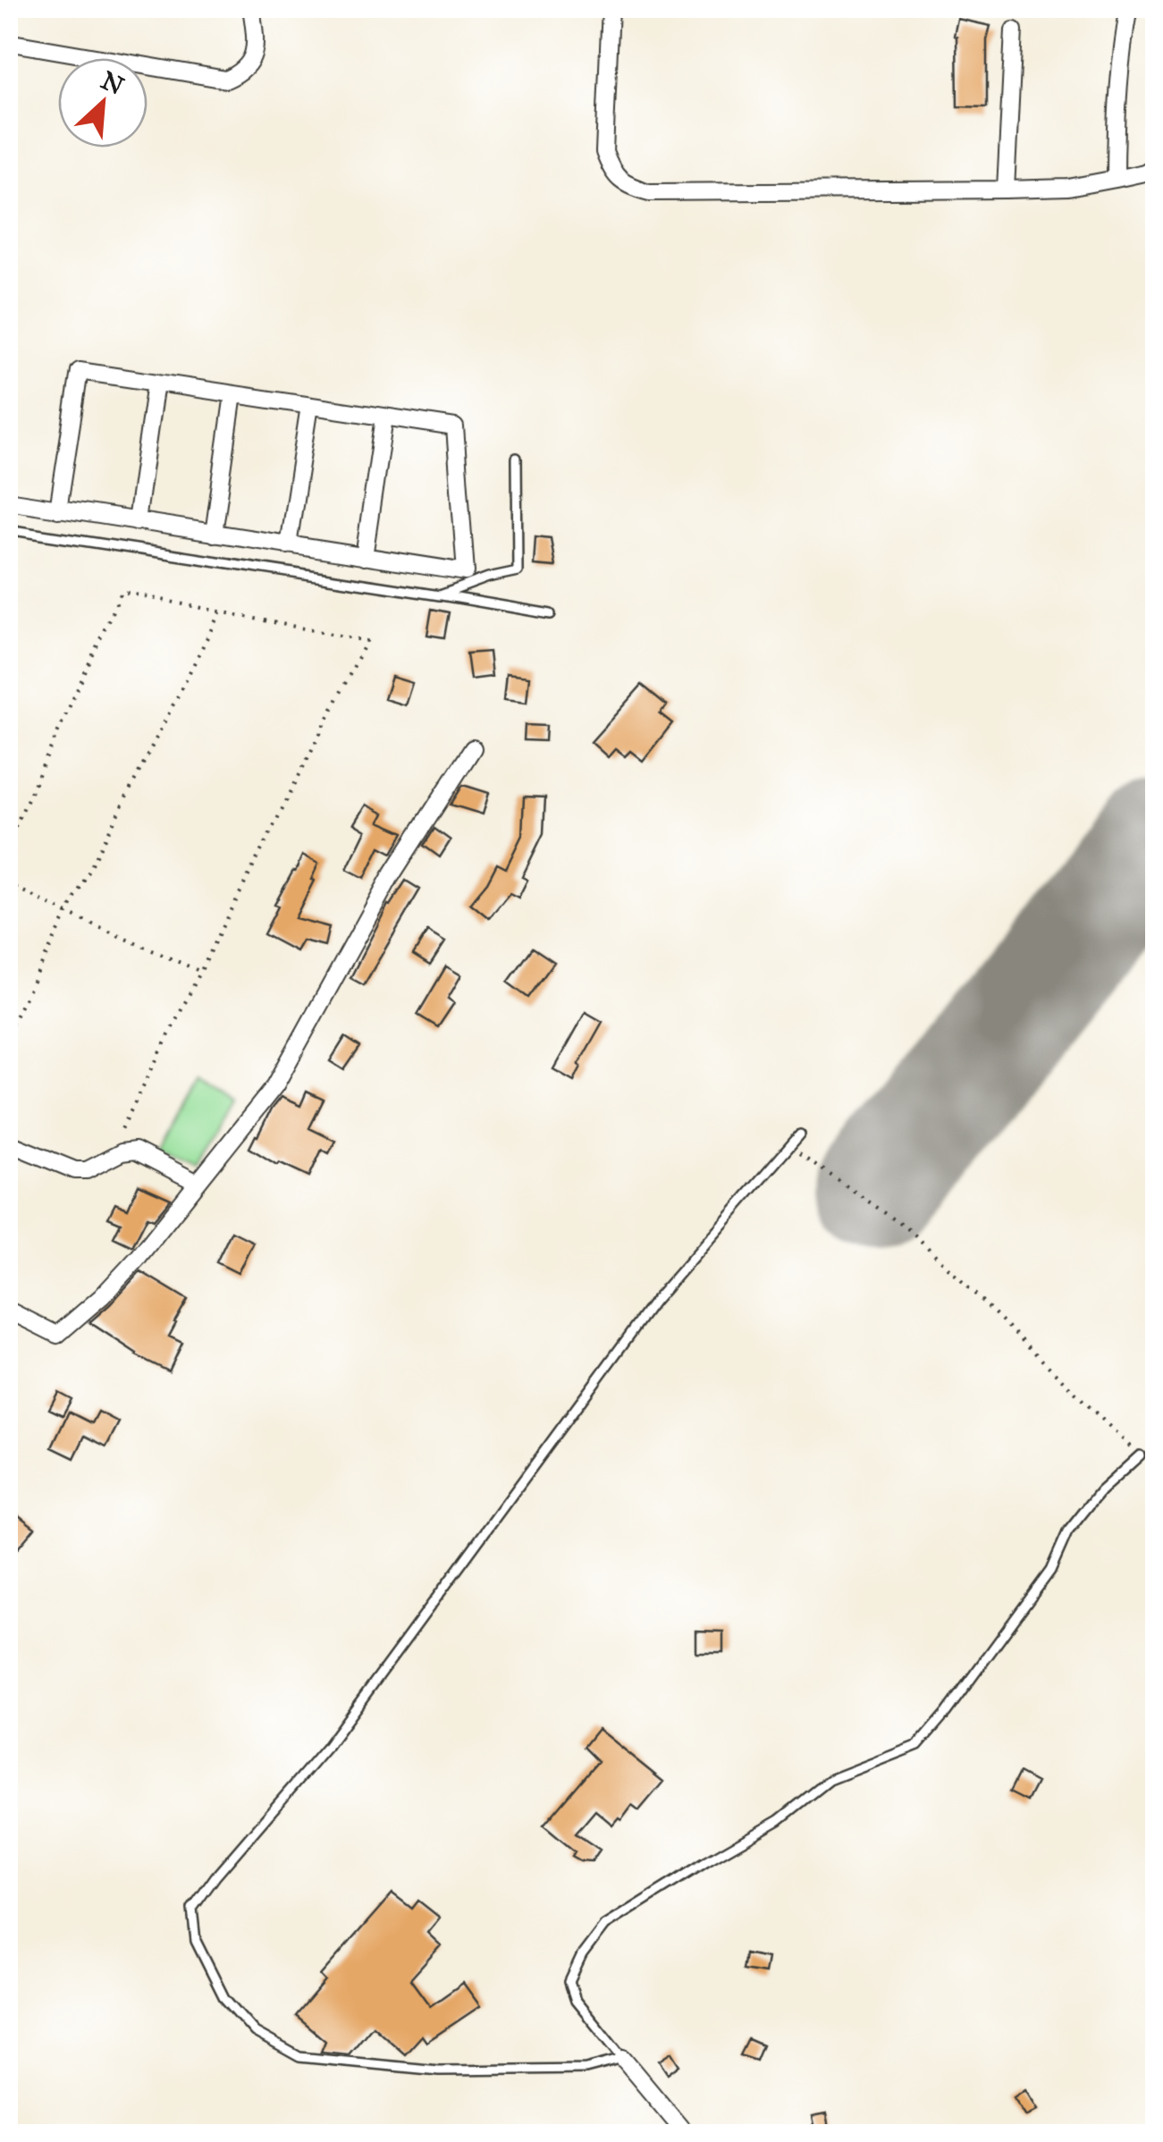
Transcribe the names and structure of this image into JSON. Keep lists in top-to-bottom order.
{
  "north": "top right"
}
